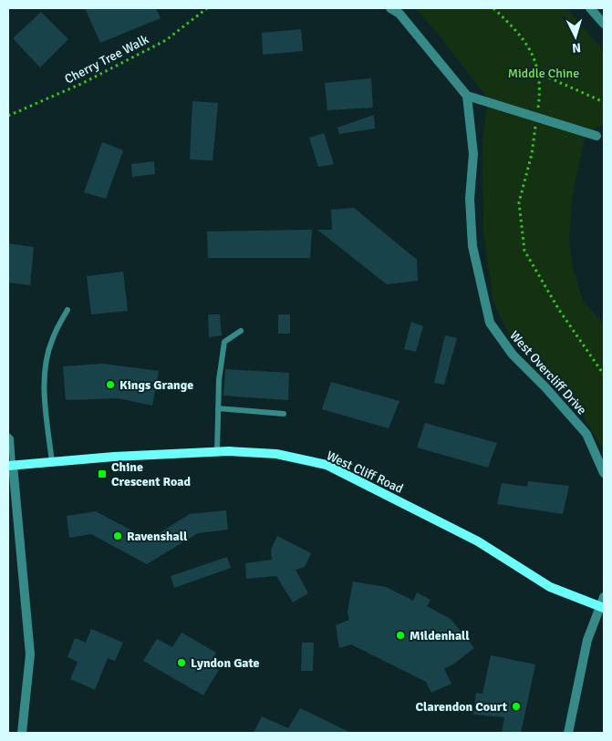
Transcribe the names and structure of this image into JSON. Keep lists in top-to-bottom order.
{
  "streets": {
    "street": ["West Overcliff Drive", "West Cliff Road"],
    "path": ["Cherry Tree Walk"]
  },
  "parks": ["Middle Chine"],
  "places": {
    "other": [
      "Kings Grange",
      "Ravenshall",
      "Mildenhall",
      "Lyndon Gate",
      "Clarendon Court"
    ],
    "transit": ["Chine Crescent Road"]
  },
  "north": "bottom"
}
